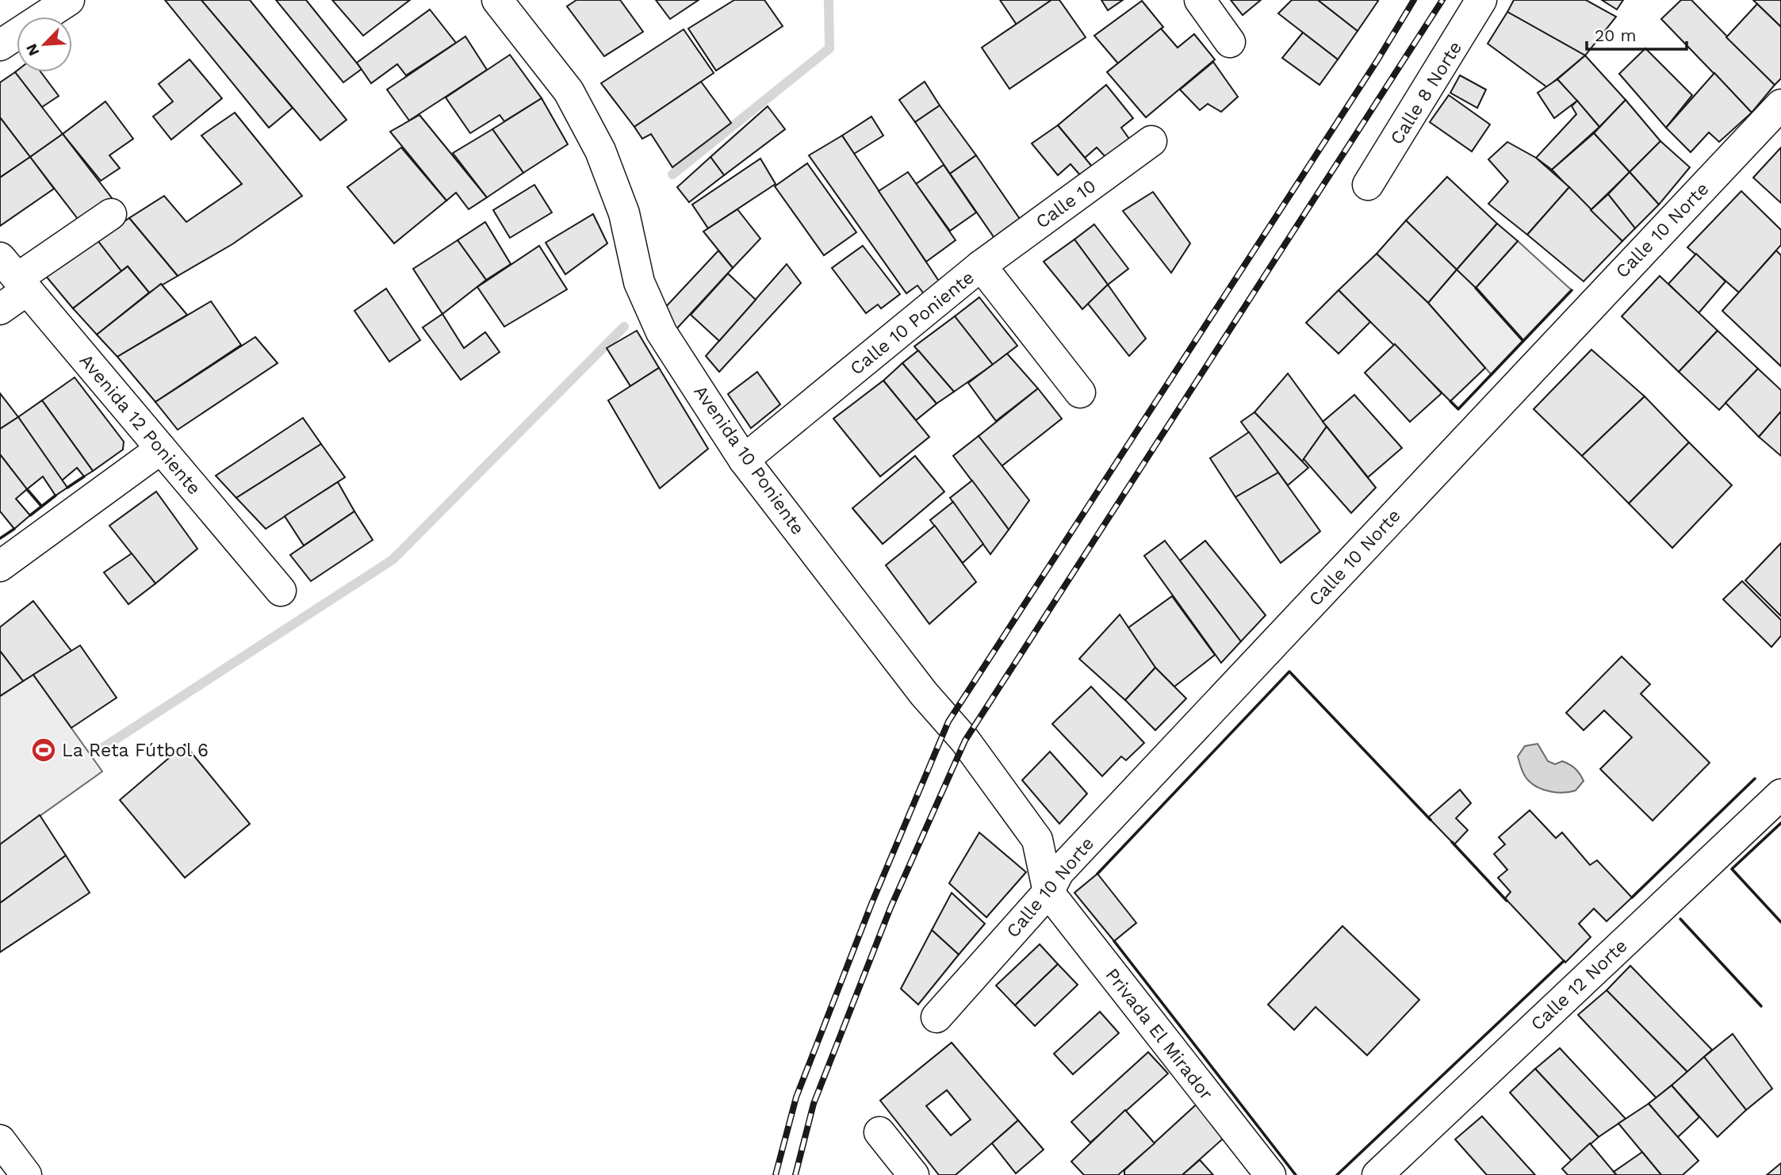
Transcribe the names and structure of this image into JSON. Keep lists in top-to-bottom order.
{
  "streets": {
    "street": [
      "Calle 8 Norte",
      "Calle 10",
      "Calle 10 Norte",
      "Calle 10 Poniente",
      "Avenida 12 Poniente",
      "Avenida 10 Poniente",
      "Calle 12 Norte",
      "Privada El Mirador"
    ]
  },
  "crossings": [
    ["Calle 10", "Calle 10 Poniente"],
    ["Calle 10 Norte", "Avenida 10 Poniente"],
    ["Calle 10 Norte", "Privada El Mirador"],
    ["Calle 10 Poniente", "Avenida 10 Poniente"],
    ["Avenida 10 Poniente", "Privada El Mirador"]
  ],
  "places": {
    "sports": ["La Reta Fútbol 6"]
  },
  "scale_bar": "20 m",
  "north": "bottom left"
}
